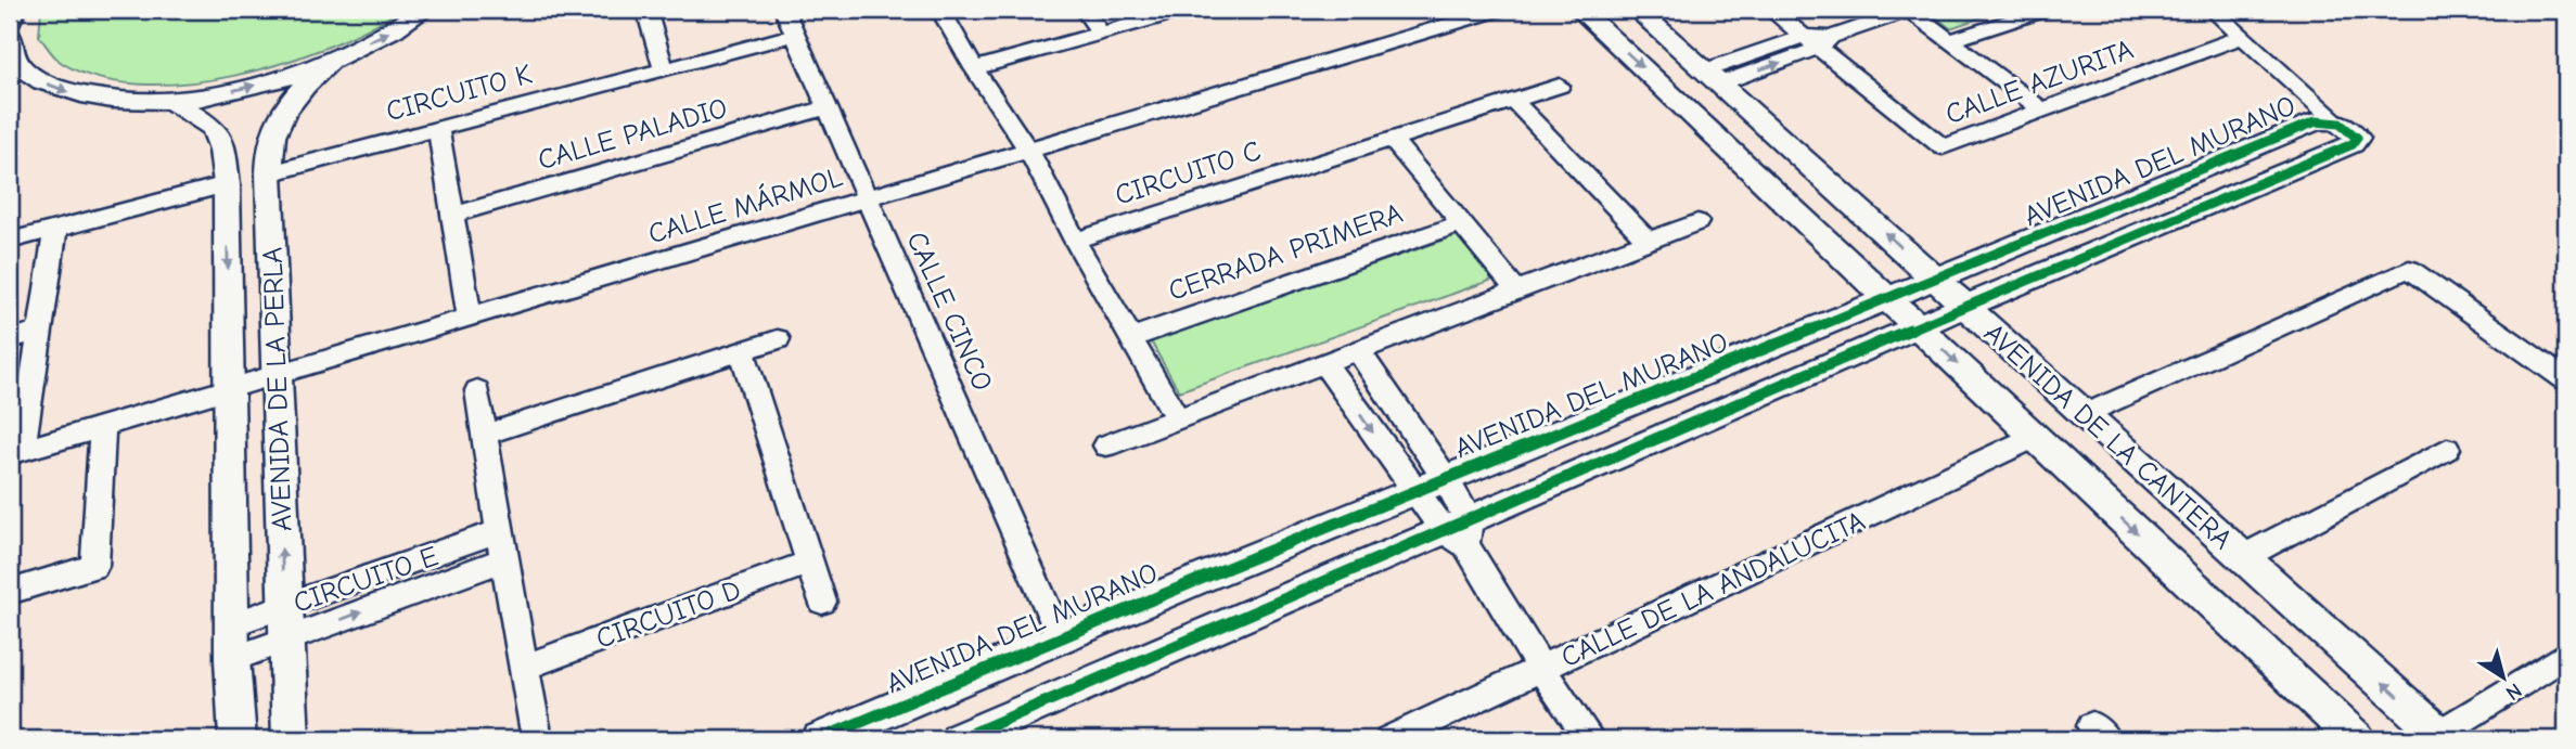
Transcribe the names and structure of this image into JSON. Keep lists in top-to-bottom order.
{
  "streets": {
    "street": [
      "CALLE AZURITA",
      "CIRCUITO K",
      "CALLE PALADIO",
      "AVENIDA DEL MURANO",
      "CIRCUITO C",
      "CALLE MÁRMOL",
      "CERRADA PRIMERA",
      "CALLE CINCO",
      "AVENIDA DE LA PERLA",
      "AVENIDA DE LA CANTERA",
      "CIRCUITO E",
      "CALLE DE LA ANDALUCITA",
      "CIRCUITO D"
    ]
  },
  "crossings": [
    ["CIRCUITO K", "CALLE CINCO"],
    ["CIRCUITO K", "AVENIDA DE LA PERLA"],
    ["CALLE PALADIO", "CALLE CINCO"],
    ["AVENIDA DEL MURANO", "CALLE CINCO"],
    ["AVENIDA DEL MURANO", "AVENIDA DE LA CANTERA"],
    ["CALLE MÁRMOL", "CALLE CINCO"],
    ["CALLE MÁRMOL", "AVENIDA DE LA PERLA"],
    ["AVENIDA DE LA PERLA", "CIRCUITO E"],
    ["AVENIDA DE LA CANTERA", "CALLE DE LA ANDALUCITA"]
  ],
  "north": "bottom right"
}
